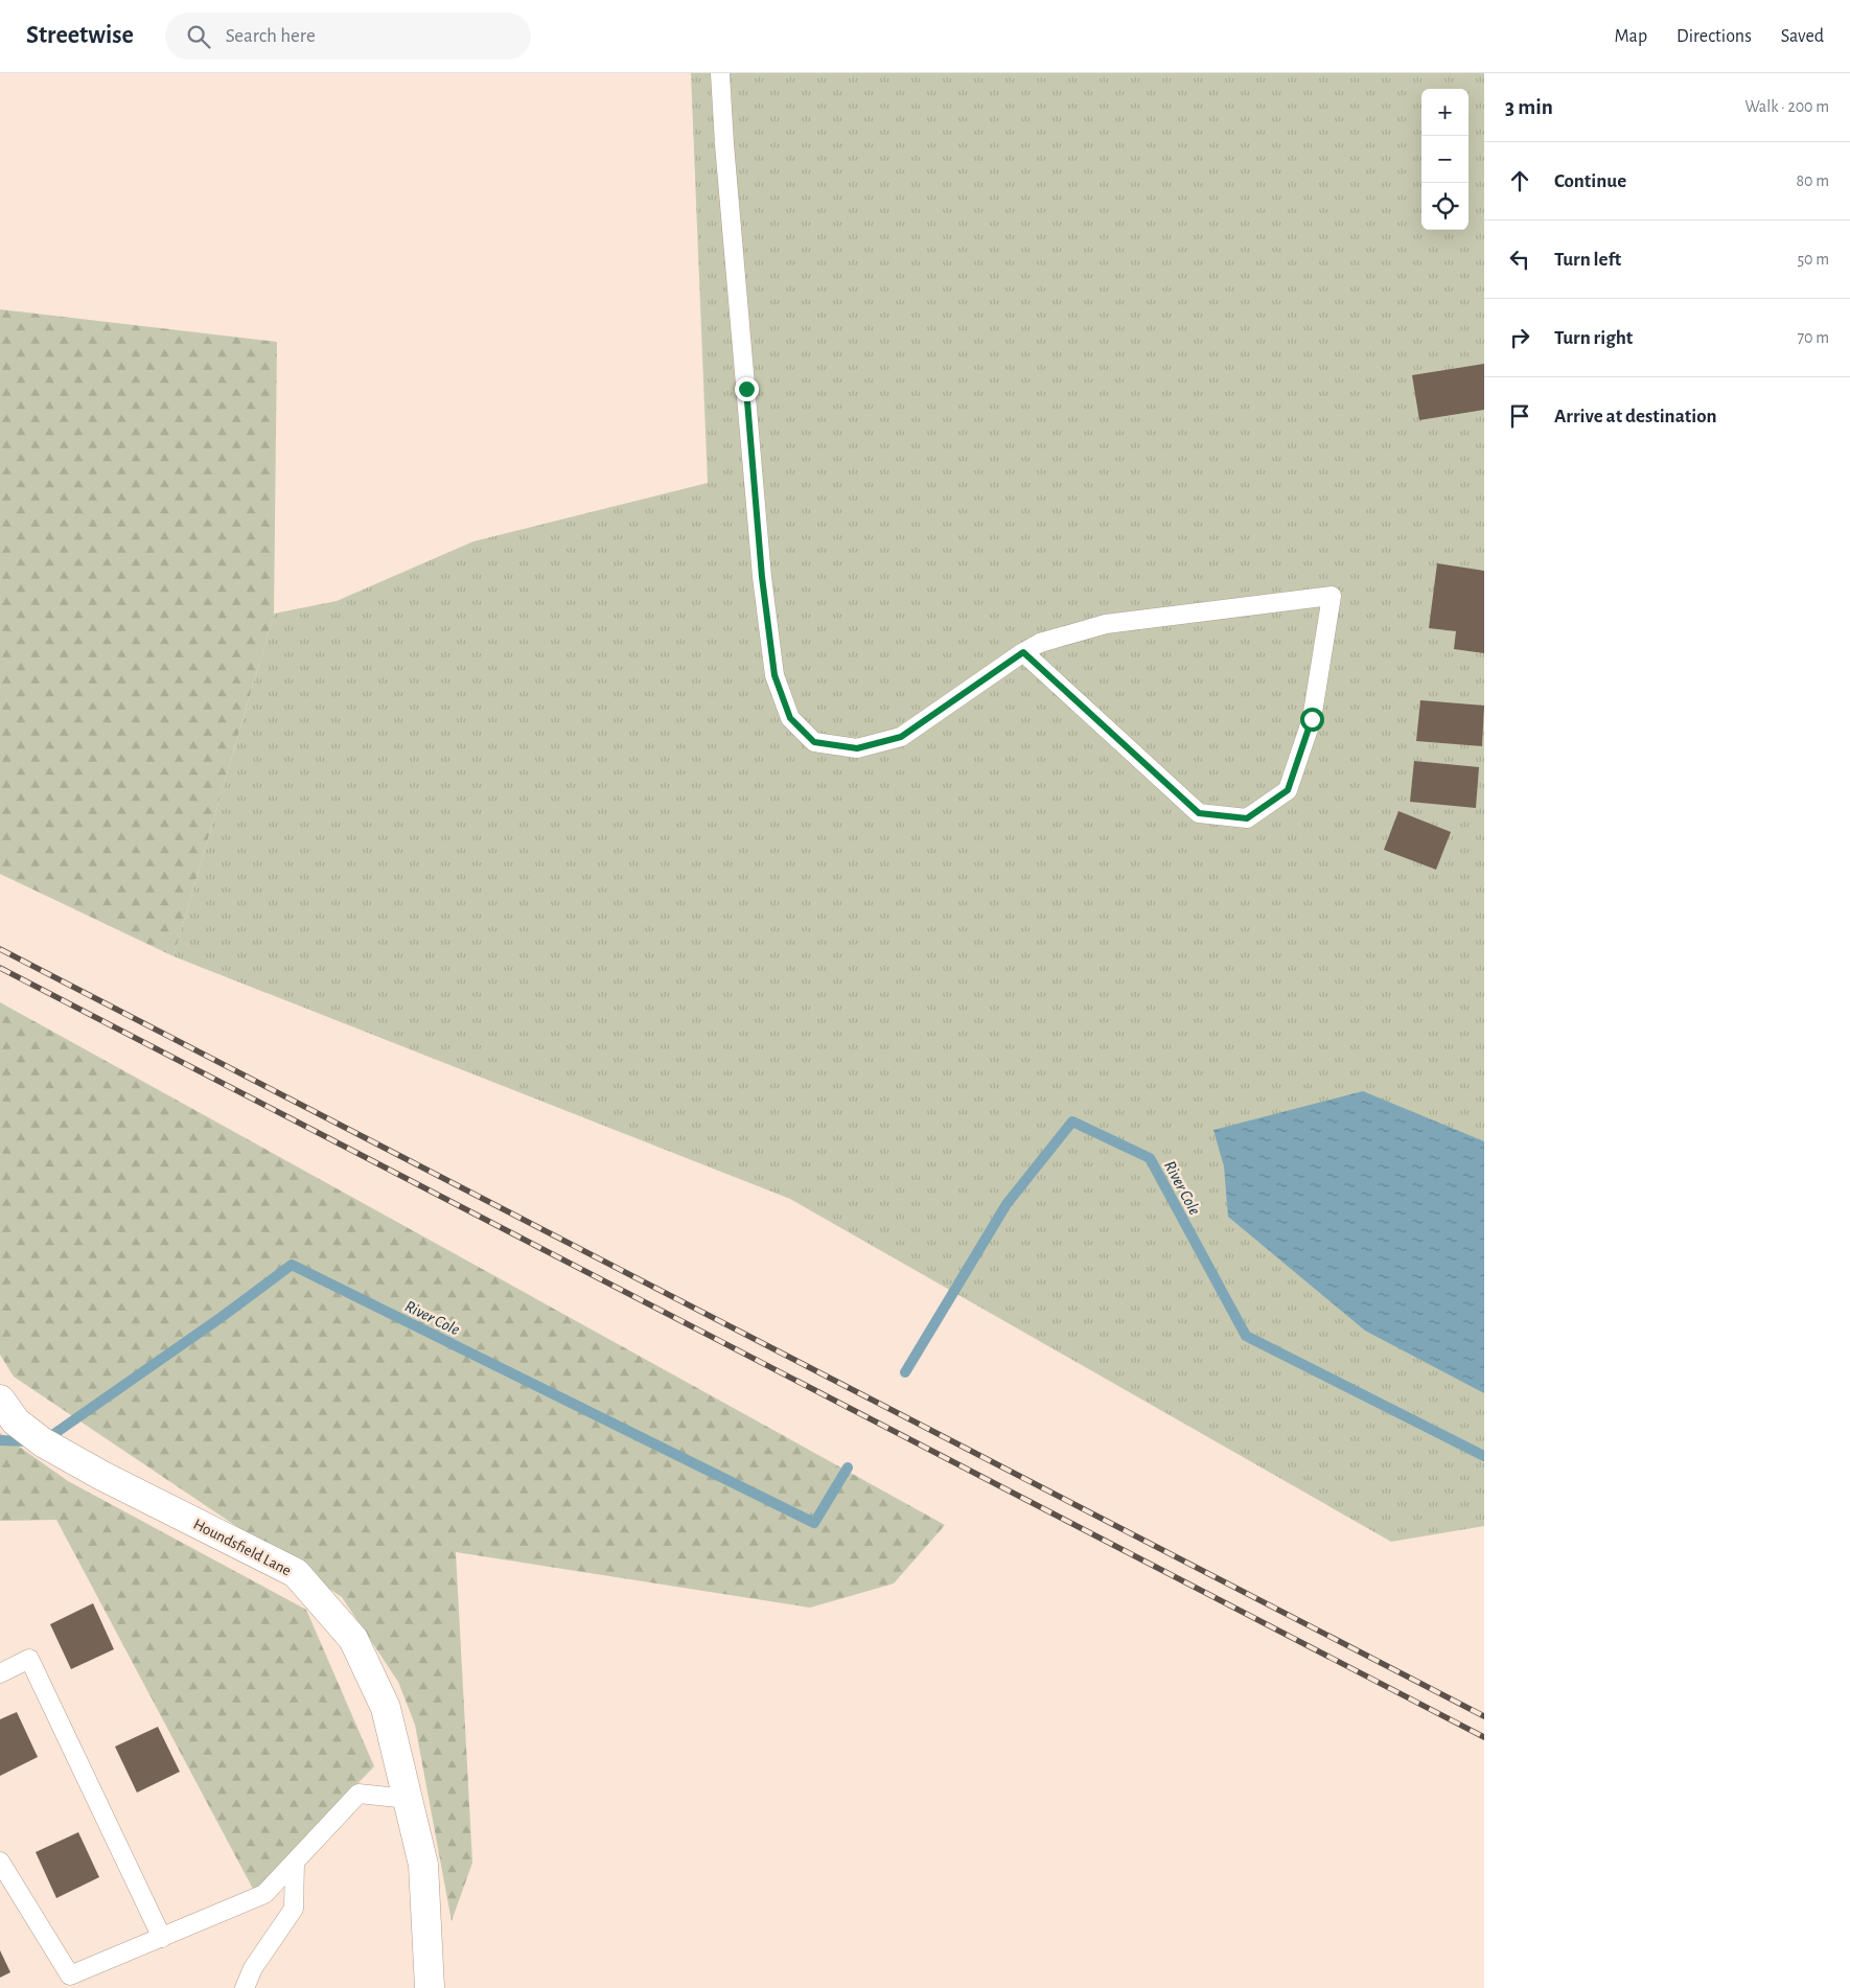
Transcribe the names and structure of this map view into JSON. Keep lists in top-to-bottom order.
{
  "streets": {
    "street": ["Houndsfield Lane"]
  },
  "water": ["River Cole"],
  "page": {
    "header": "Streetwise",
    "search": "Search here",
    "nav": ["Map", "Directions", "Saved"],
    "heading": ["3 min", "Walk · 200 m"],
    "map_buttons": ["+", "−"],
    "list": [
      ["Continue", "80 m"],
      ["Turn left", "50 m"],
      ["Turn right", "70 m"],
      "Arrive at destination"
    ]
  }
}
